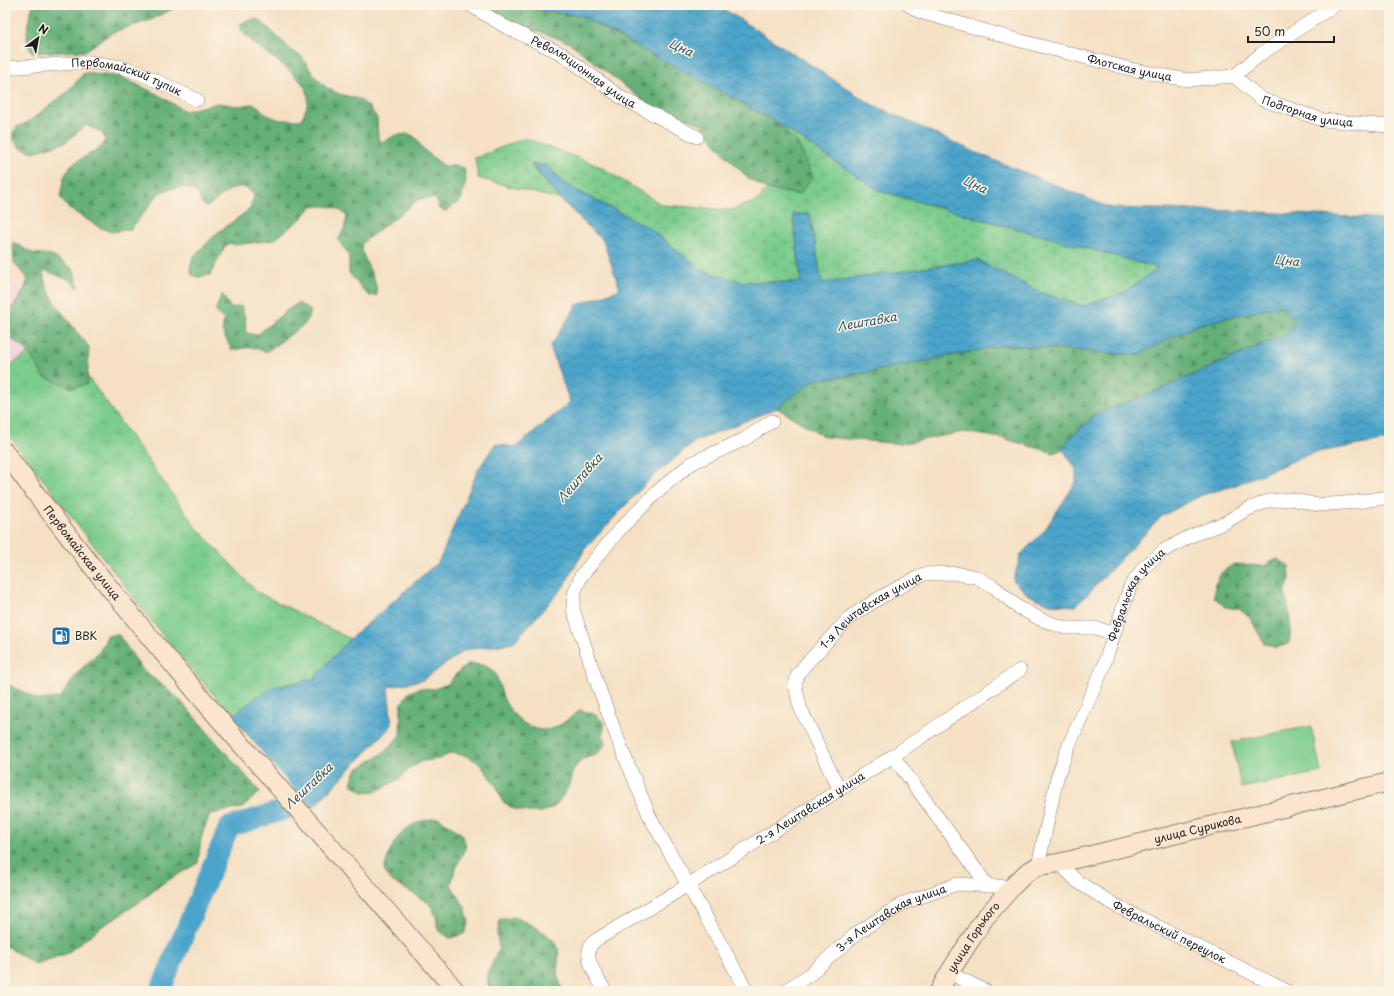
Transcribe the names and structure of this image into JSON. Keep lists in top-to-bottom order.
{
  "streets": {
    "main road": ["Первомайская улица", "улица Сурикова", "улица Горького"],
    "street": [
      "Флотская улица",
      "Революционная улица",
      "Первомайский тупик",
      "Подгорная улица",
      "Февральская улица",
      "1-я Лештавская улица",
      "2-я Лештавская улица",
      "3-я Лештавская улица",
      "Февральский переулок"
    ]
  },
  "crossings": [
    ["Флотская улица", "Подгорная улица"],
    ["Февральская улица", "1-я Лештавская улица"],
    ["Февральская улица", "улица Сурикова"],
    ["1-я Лештавская улица", "2-я Лештавская улица"],
    ["улица Сурикова", "3-я Лештавская улица"],
    ["улица Сурикова", "Февральский переулок"],
    ["улица Сурикова", "улица Горького"],
    ["3-я Лештавская улица", "улица Горького"]
  ],
  "water": ["Цна", "Лештавка"],
  "places": {
    "fuel station": ["ВВК"]
  },
  "scale_bar": "50 m",
  "north": "top right"
}
